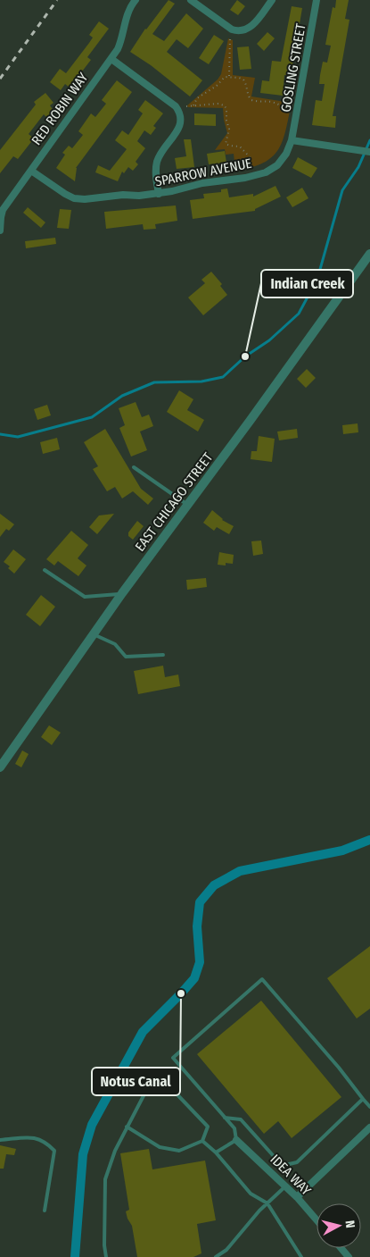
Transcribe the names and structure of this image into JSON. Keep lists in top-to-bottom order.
{
  "streets": {
    "street": [
      "GOSLING STREET",
      "RED ROBIN WAY",
      "SPARROW AVENUE",
      "EAST CHICAGO STREET",
      "IDEA WAY"
    ]
  },
  "crossings": [
    ["GOSLING STREET", "SPARROW AVENUE"],
    ["RED ROBIN WAY", "SPARROW AVENUE"]
  ],
  "places": ["Indian Creek", "Notus Canal"],
  "north": "right"
}
